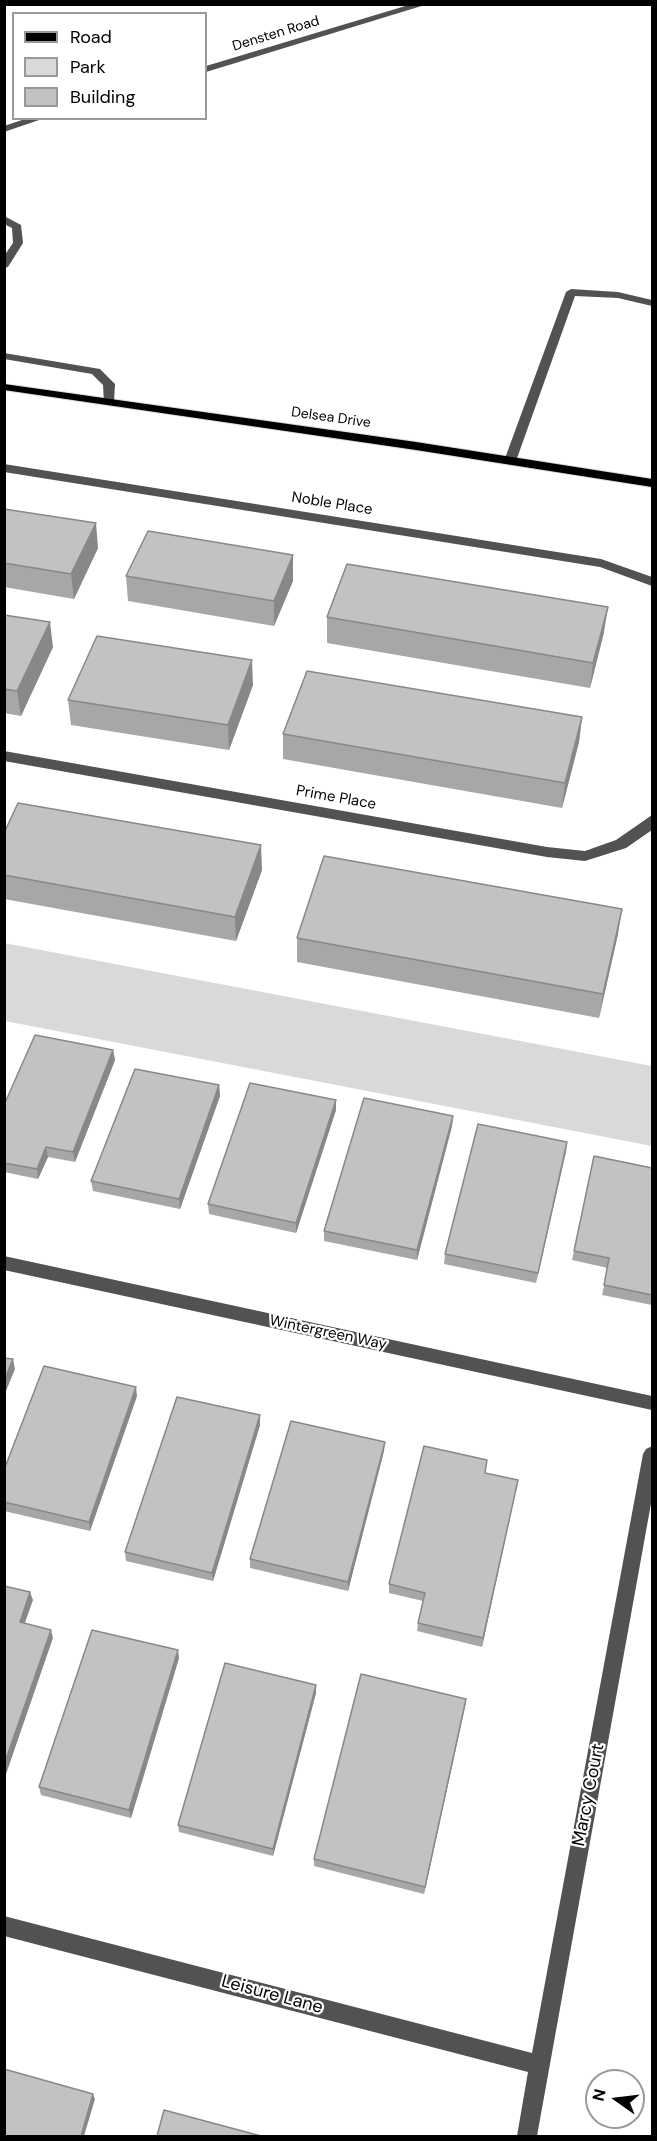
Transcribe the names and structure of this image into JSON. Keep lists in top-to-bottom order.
{
  "streets": {
    "main road": ["Delsea Drive"],
    "street": [
      "Densten Road",
      "Noble Place",
      "Prime Place",
      "Wintergreen Way",
      "Marcy Court",
      "Leisure Lane"
    ]
  },
  "crossings": [
    ["Marcy Court", "Leisure Lane"]
  ],
  "legend": ["Road", "Park", "Building"],
  "north": "left"
}
